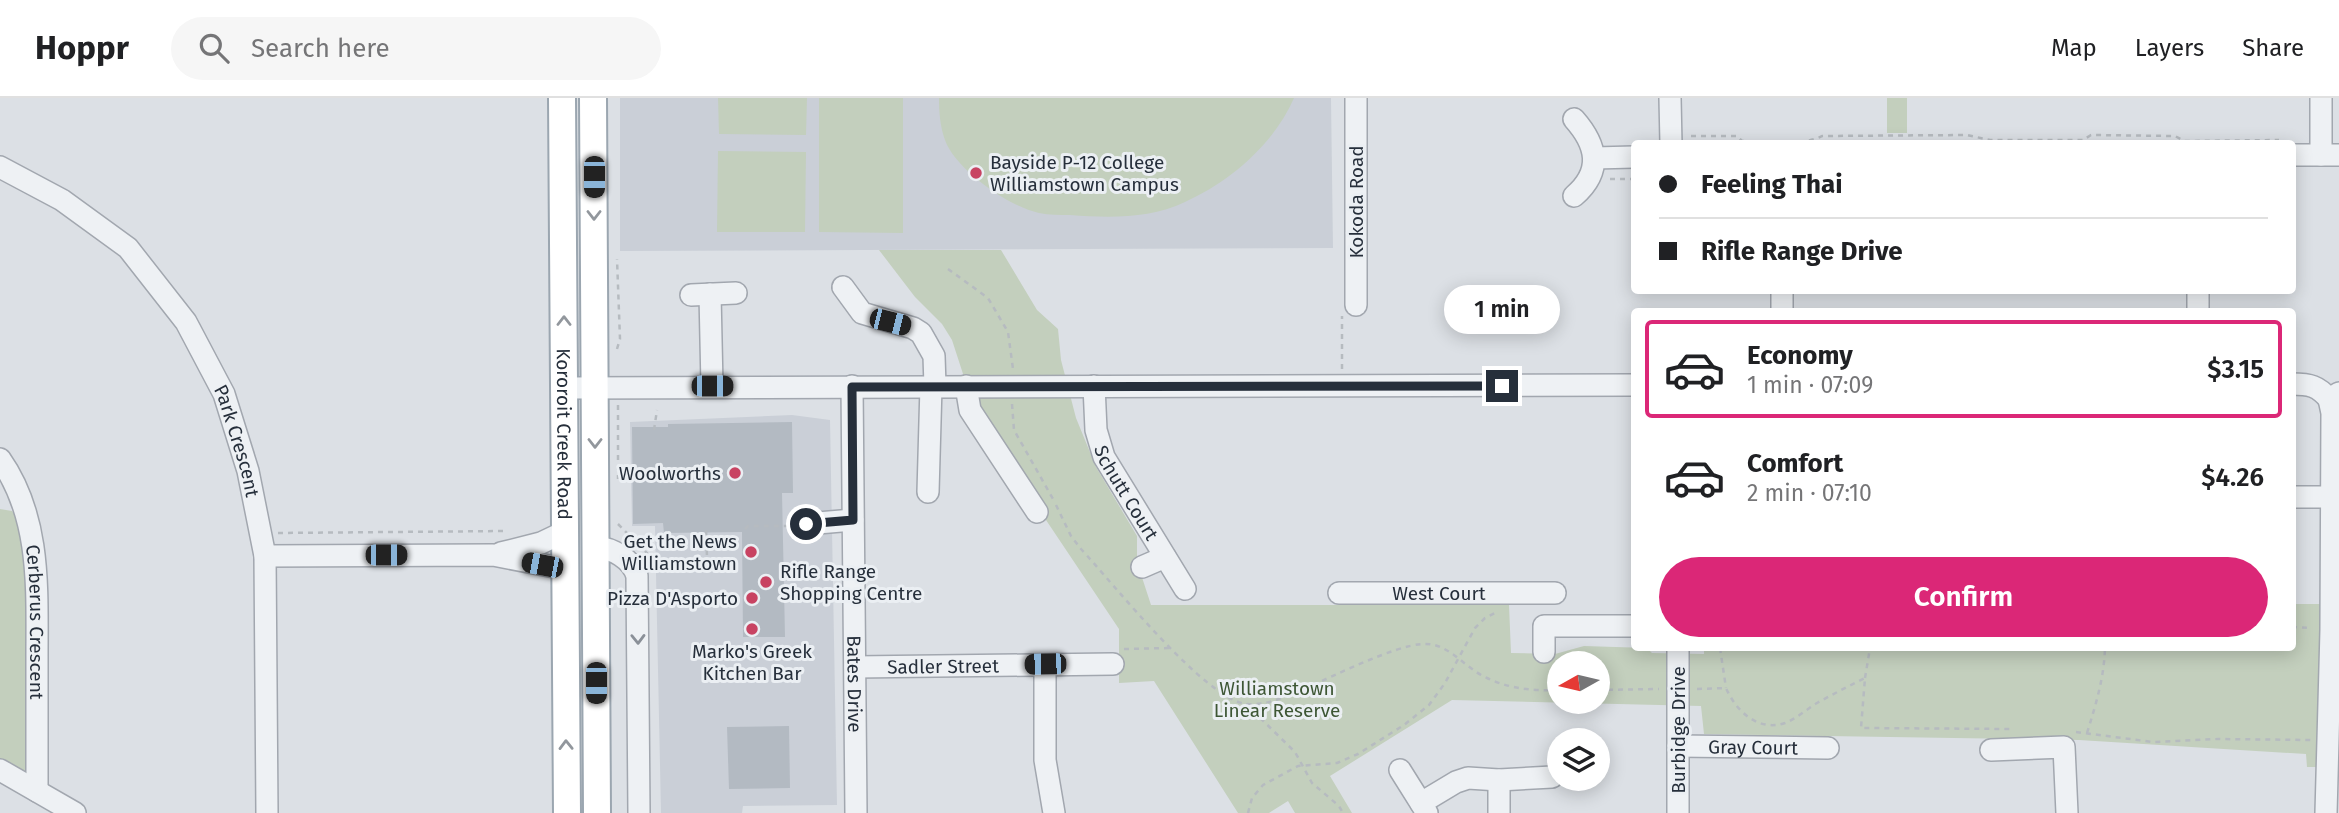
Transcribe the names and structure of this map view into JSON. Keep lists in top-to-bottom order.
{
  "streets": {
    "main road": ["Kororoit Creek Road"],
    "street": [
      "Kokoda Road",
      "Park Crescent",
      "Schutt Court",
      "West Court",
      "Cerberus Crescent",
      "Sadler Street",
      "Bates Drive",
      "Burbidge Drive",
      "Gray Court"
    ]
  },
  "crossings": [
    ["Sadler Street", "Bates Drive"],
    ["Burbidge Drive", "Gray Court"]
  ],
  "parks": ["Williamstown Linear Reserve"],
  "places": [
    "Bayside P-12 College Williamstown Campus",
    "Woolworths",
    "Get the News Williamstown",
    "Rifle Range Shopping Centre",
    "Pizza D'Asporto",
    "Marko's Greek Kitchen Bar"
  ],
  "north": "left",
  "page": {
    "header": "Hoppr",
    "search": "Search here",
    "nav": ["Map", "Layers", "Share"],
    "banner": ["Feeling Thai", "Rifle Range Drive"],
    "bubble": "1 min",
    "list": [
      {
        "name": "Economy",
        "note": "1 min · 07:09",
        "value": "$3.15"
      },
      {
        "name": "Comfort",
        "note": "2 min · 07:10",
        "value": "$4.26"
      }
    ],
    "buttons": "Confirm"
  }
}
